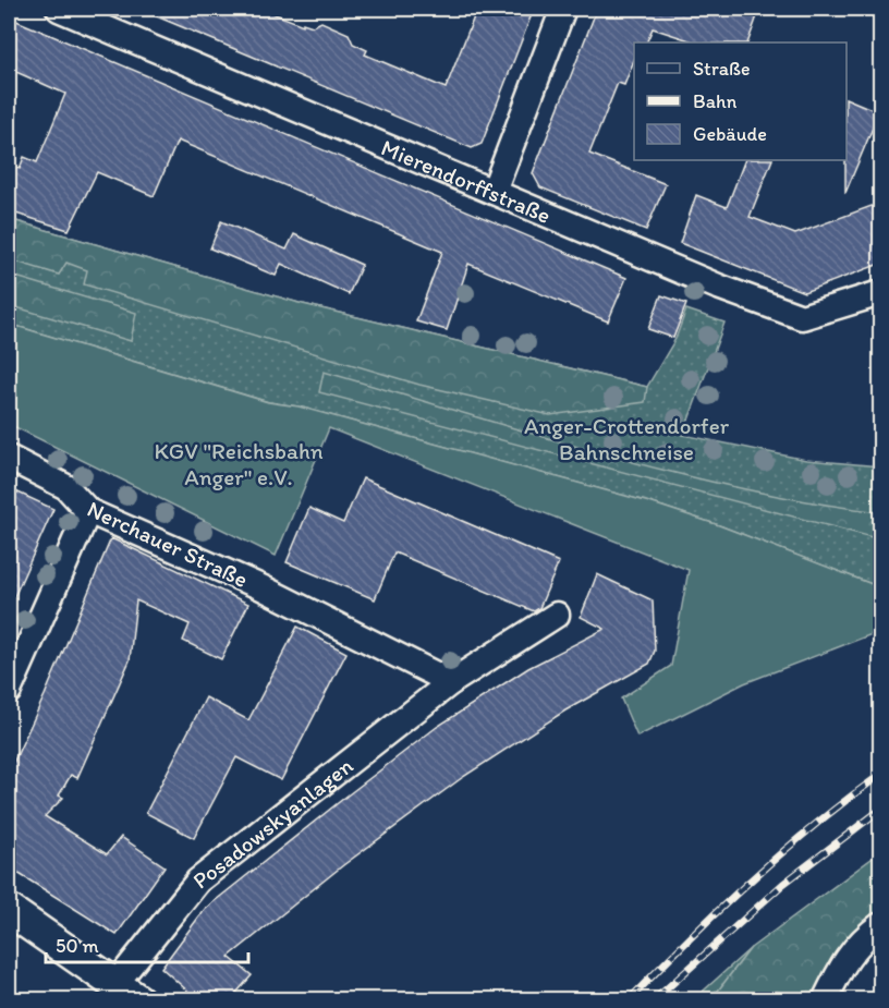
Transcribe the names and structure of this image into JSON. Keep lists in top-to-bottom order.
{
  "streets": {
    "street": ["Mierendorffstraße", "Nerchauer Straße", "Posadowskyanlagen"]
  },
  "crossings": [
    ["Nerchauer Straße", "Posadowskyanlagen"]
  ],
  "parks": ["Anger-Crottendorfer Bahnschneise", "KGV \"Reichsbahn Anger\" e.V."],
  "legend": ["Straße", "Bahn", "Gebäude"],
  "scale_bar": "50 m"
}
